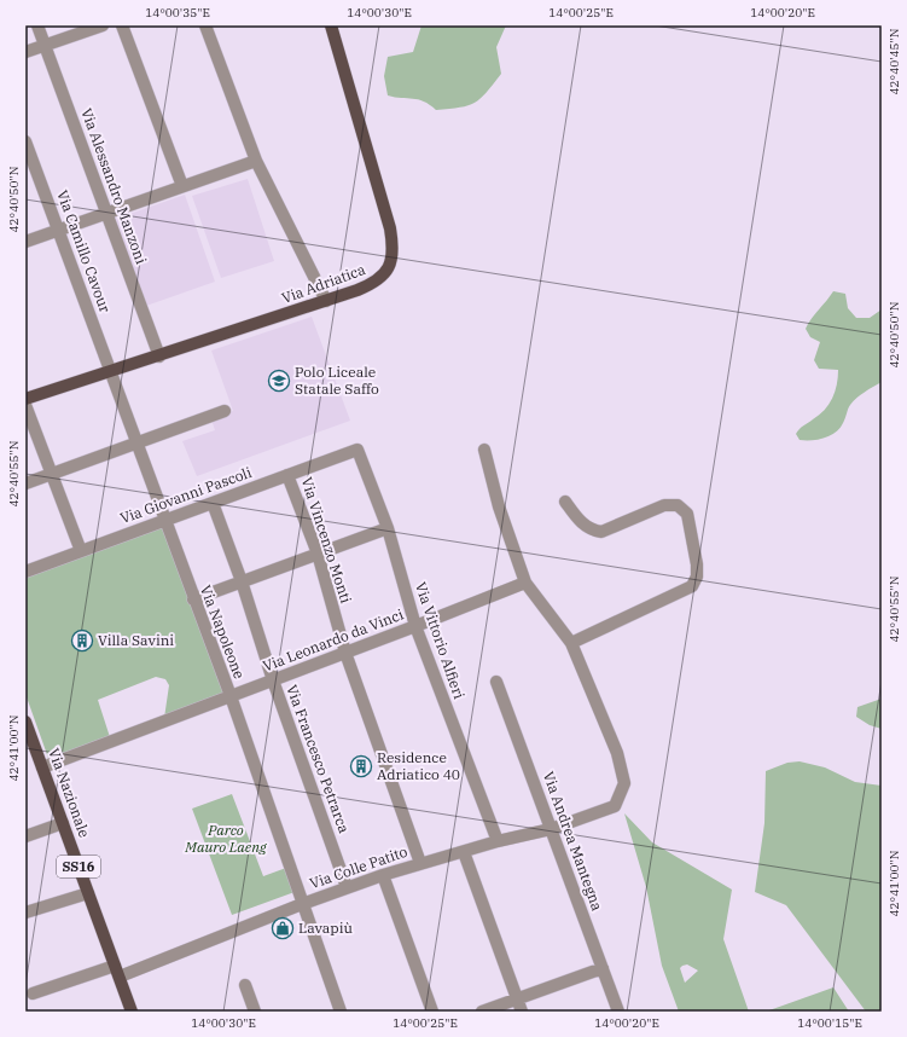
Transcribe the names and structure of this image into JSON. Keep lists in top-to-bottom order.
{
  "streets": {
    "main road": ["Via Adriatica", "Via Nazionale", "SS16"],
    "street": [
      "Via Alessandro Manzoni",
      "Via Camillo Cavour",
      "Via Giovanni Pascoli",
      "Via Vincenzo Monti",
      "Via Napoleone",
      "Via Leonardo da Vinci",
      "Via Vittorio Alfieri",
      "Via Francesco Petrarca",
      "Via Andrea Mantegna",
      "Via Colle Patito"
    ]
  },
  "crossings": [
    ["Via Alessandro Manzoni", "Via Adriatica"],
    ["Via Camillo Cavour", "Via Adriatica"],
    ["Via Camillo Cavour", "Via Napoleone"],
    ["Via Adriatica", "Via Napoleone"],
    ["Via Giovanni Pascoli", "Via Vincenzo Monti"],
    ["Via Giovanni Pascoli", "Via Napoleone"],
    ["Via Giovanni Pascoli", "Via Vittorio Alfieri"],
    ["Via Giovanni Pascoli", "Via Francesco Petrarca"],
    ["Via Vincenzo Monti", "Via Leonardo da Vinci"],
    ["Via Vincenzo Monti", "Via Colle Patito"],
    ["Via Napoleone", "Via Leonardo da Vinci"],
    ["Via Napoleone", "Via Colle Patito"],
    ["Via Leonardo da Vinci", "Via Vittorio Alfieri"],
    ["Via Leonardo da Vinci", "Via Francesco Petrarca"],
    ["Via Leonardo da Vinci", "Via Nazionale"],
    ["Via Vittorio Alfieri", "Via Colle Patito"],
    ["Via Francesco Petrarca", "Via Colle Patito"],
    ["Via Nazionale", "Via Colle Patito"],
    ["Via Andrea Mantegna", "Via Colle Patito"]
  ],
  "parks": ["Parco Mauro Laeng"],
  "places": {
    "school or university": ["Polo Liceale Statale Saffo"],
    "building": ["Villa Savini", "Residence Adriatico 40"],
    "shop": ["Lavapiù"]
  },
  "coordinates": [
    "14°00'35\"E",
    "14°00'30\"E",
    "14°00'25\"E",
    "14°00'20\"E",
    "42°40'45\"N",
    "42°40'50\"N",
    "42°40'55\"N",
    "42°41'00\"N",
    "14°00'15\"E"
  ]
}
